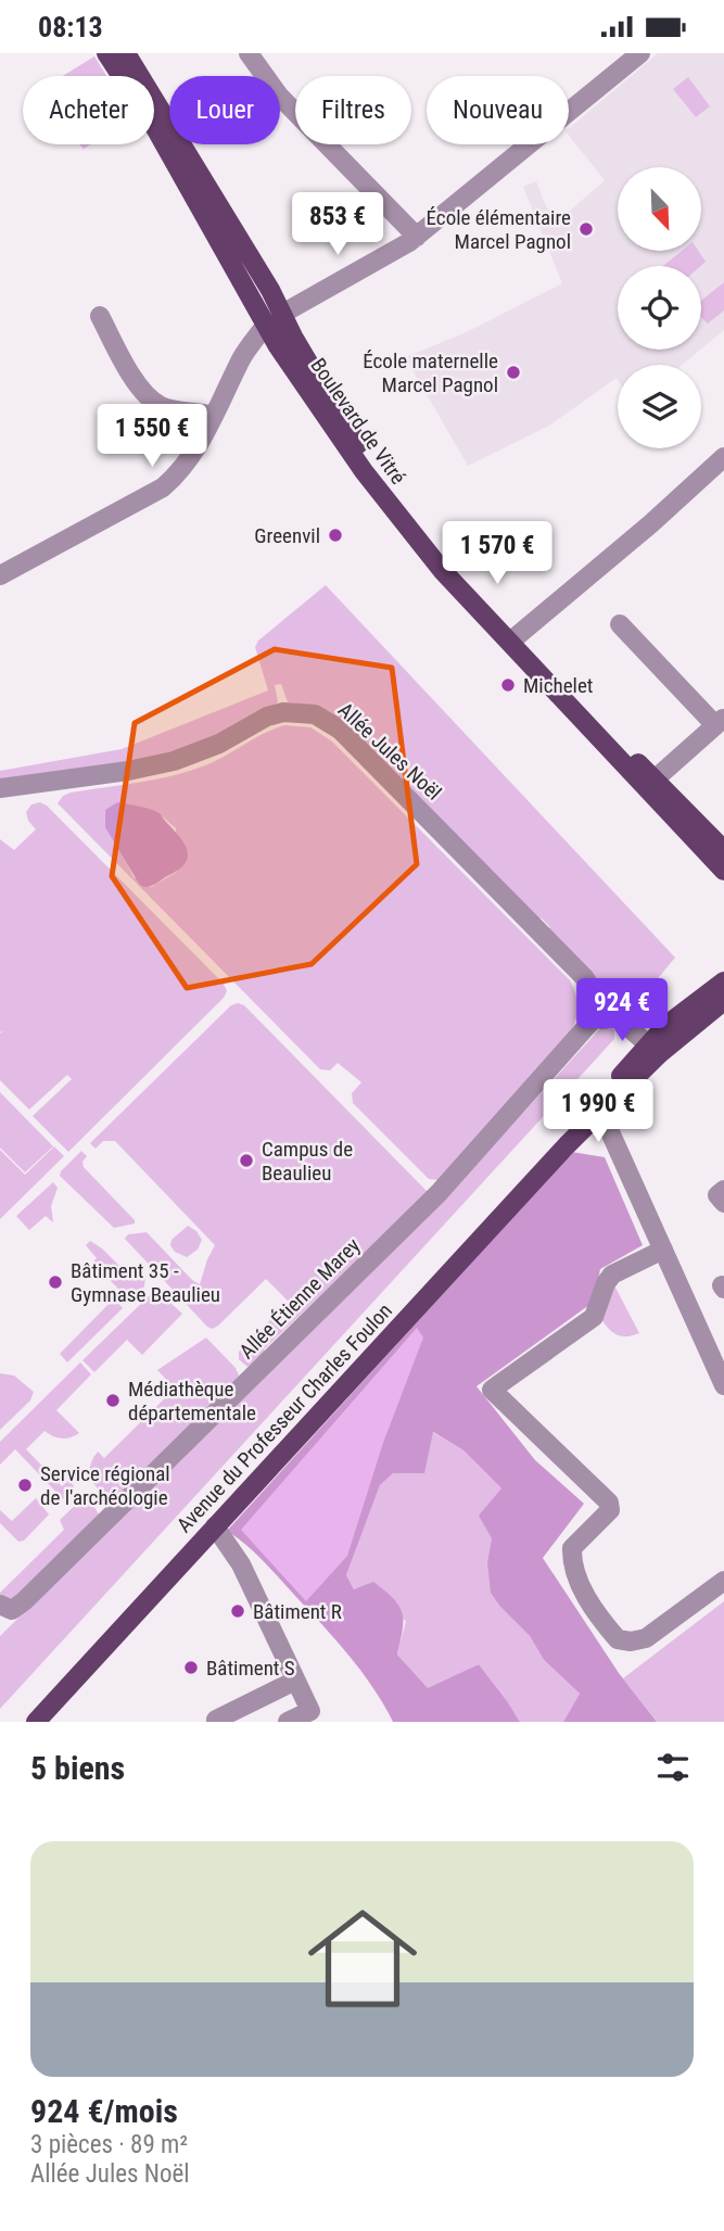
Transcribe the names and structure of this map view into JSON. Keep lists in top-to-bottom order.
{
  "streets": {
    "main road": ["Boulevard de Vitré", "Avenue du Professeur Charles Foulon"],
    "street": ["Allée Jules Noël", "Allée Étienne Marey"]
  },
  "crossings": [
    ["Allée Jules Noël", "Allée Étienne Marey"]
  ],
  "places": [
    "École élémentaire Marcel Pagnol",
    "École maternelle Marcel Pagnol",
    "Greenvil",
    "Michelet",
    "Campus de Beaulieu",
    "Bâtiment 35 - Gymnase Beaulieu",
    "Médiathèque départementale",
    "Service régional de l'archéologie",
    "Bâtiment R",
    "Bâtiment S"
  ],
  "north": "bottom right",
  "page": {
    "status": "08:13",
    "chip": [
      "Acheter",
      "Louer",
      "Filtres",
      "Nouveau"
    ],
    "price": [
      "853 €",
      "1 550 €",
      "1 570 €",
      "924 €",
      "1 990 €"
    ],
    "heading": "5 biens",
    "list": [
      {
        "name": "924 €/mois",
        "note": "3 pièces · 89 m² · Allée Jules Noël"
      }
    ]
  }
}
